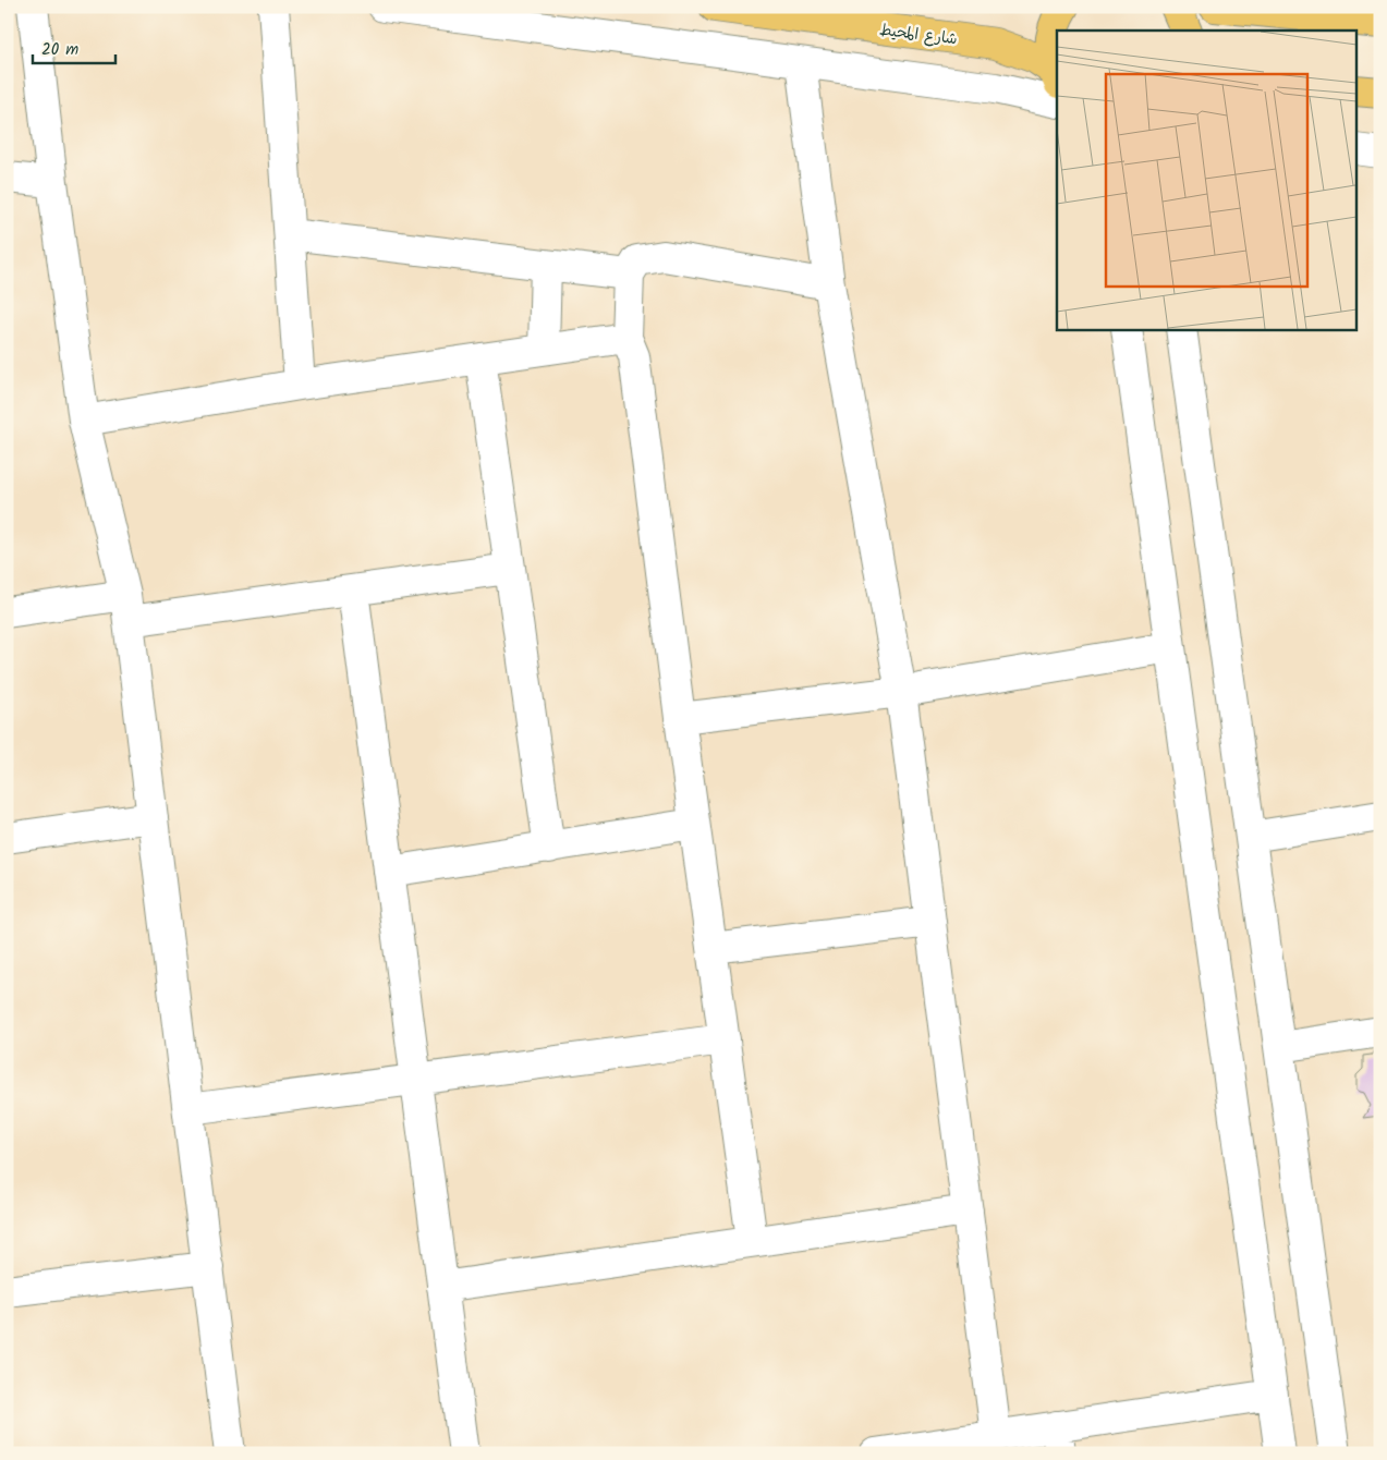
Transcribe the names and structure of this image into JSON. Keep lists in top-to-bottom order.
{
  "streets": {
    "main road": ["شارع المحيط"]
  },
  "scale_bar": "20 m"
}
